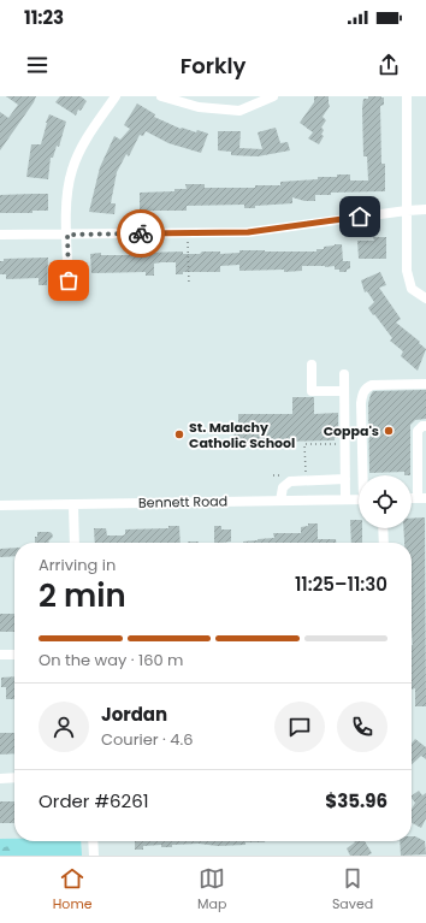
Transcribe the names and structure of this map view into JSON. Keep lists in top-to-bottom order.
{
  "streets": {
    "street": ["Bennett Road"]
  },
  "places": ["Coppa's", "St. Malachy Catholic School"],
  "page": {
    "status": "11:23",
    "header": "Forkly",
    "heading": ["2 min", "Arriving in", "11:25–11:30"],
    "panel": [
      "Jordan",
      "Courier · 4.6",
      "Order #6261",
      "$35.96"
    ],
    "bar": "On the way · 160 m",
    "tabs": ["Home", "Map", "Saved"]
  }
}
